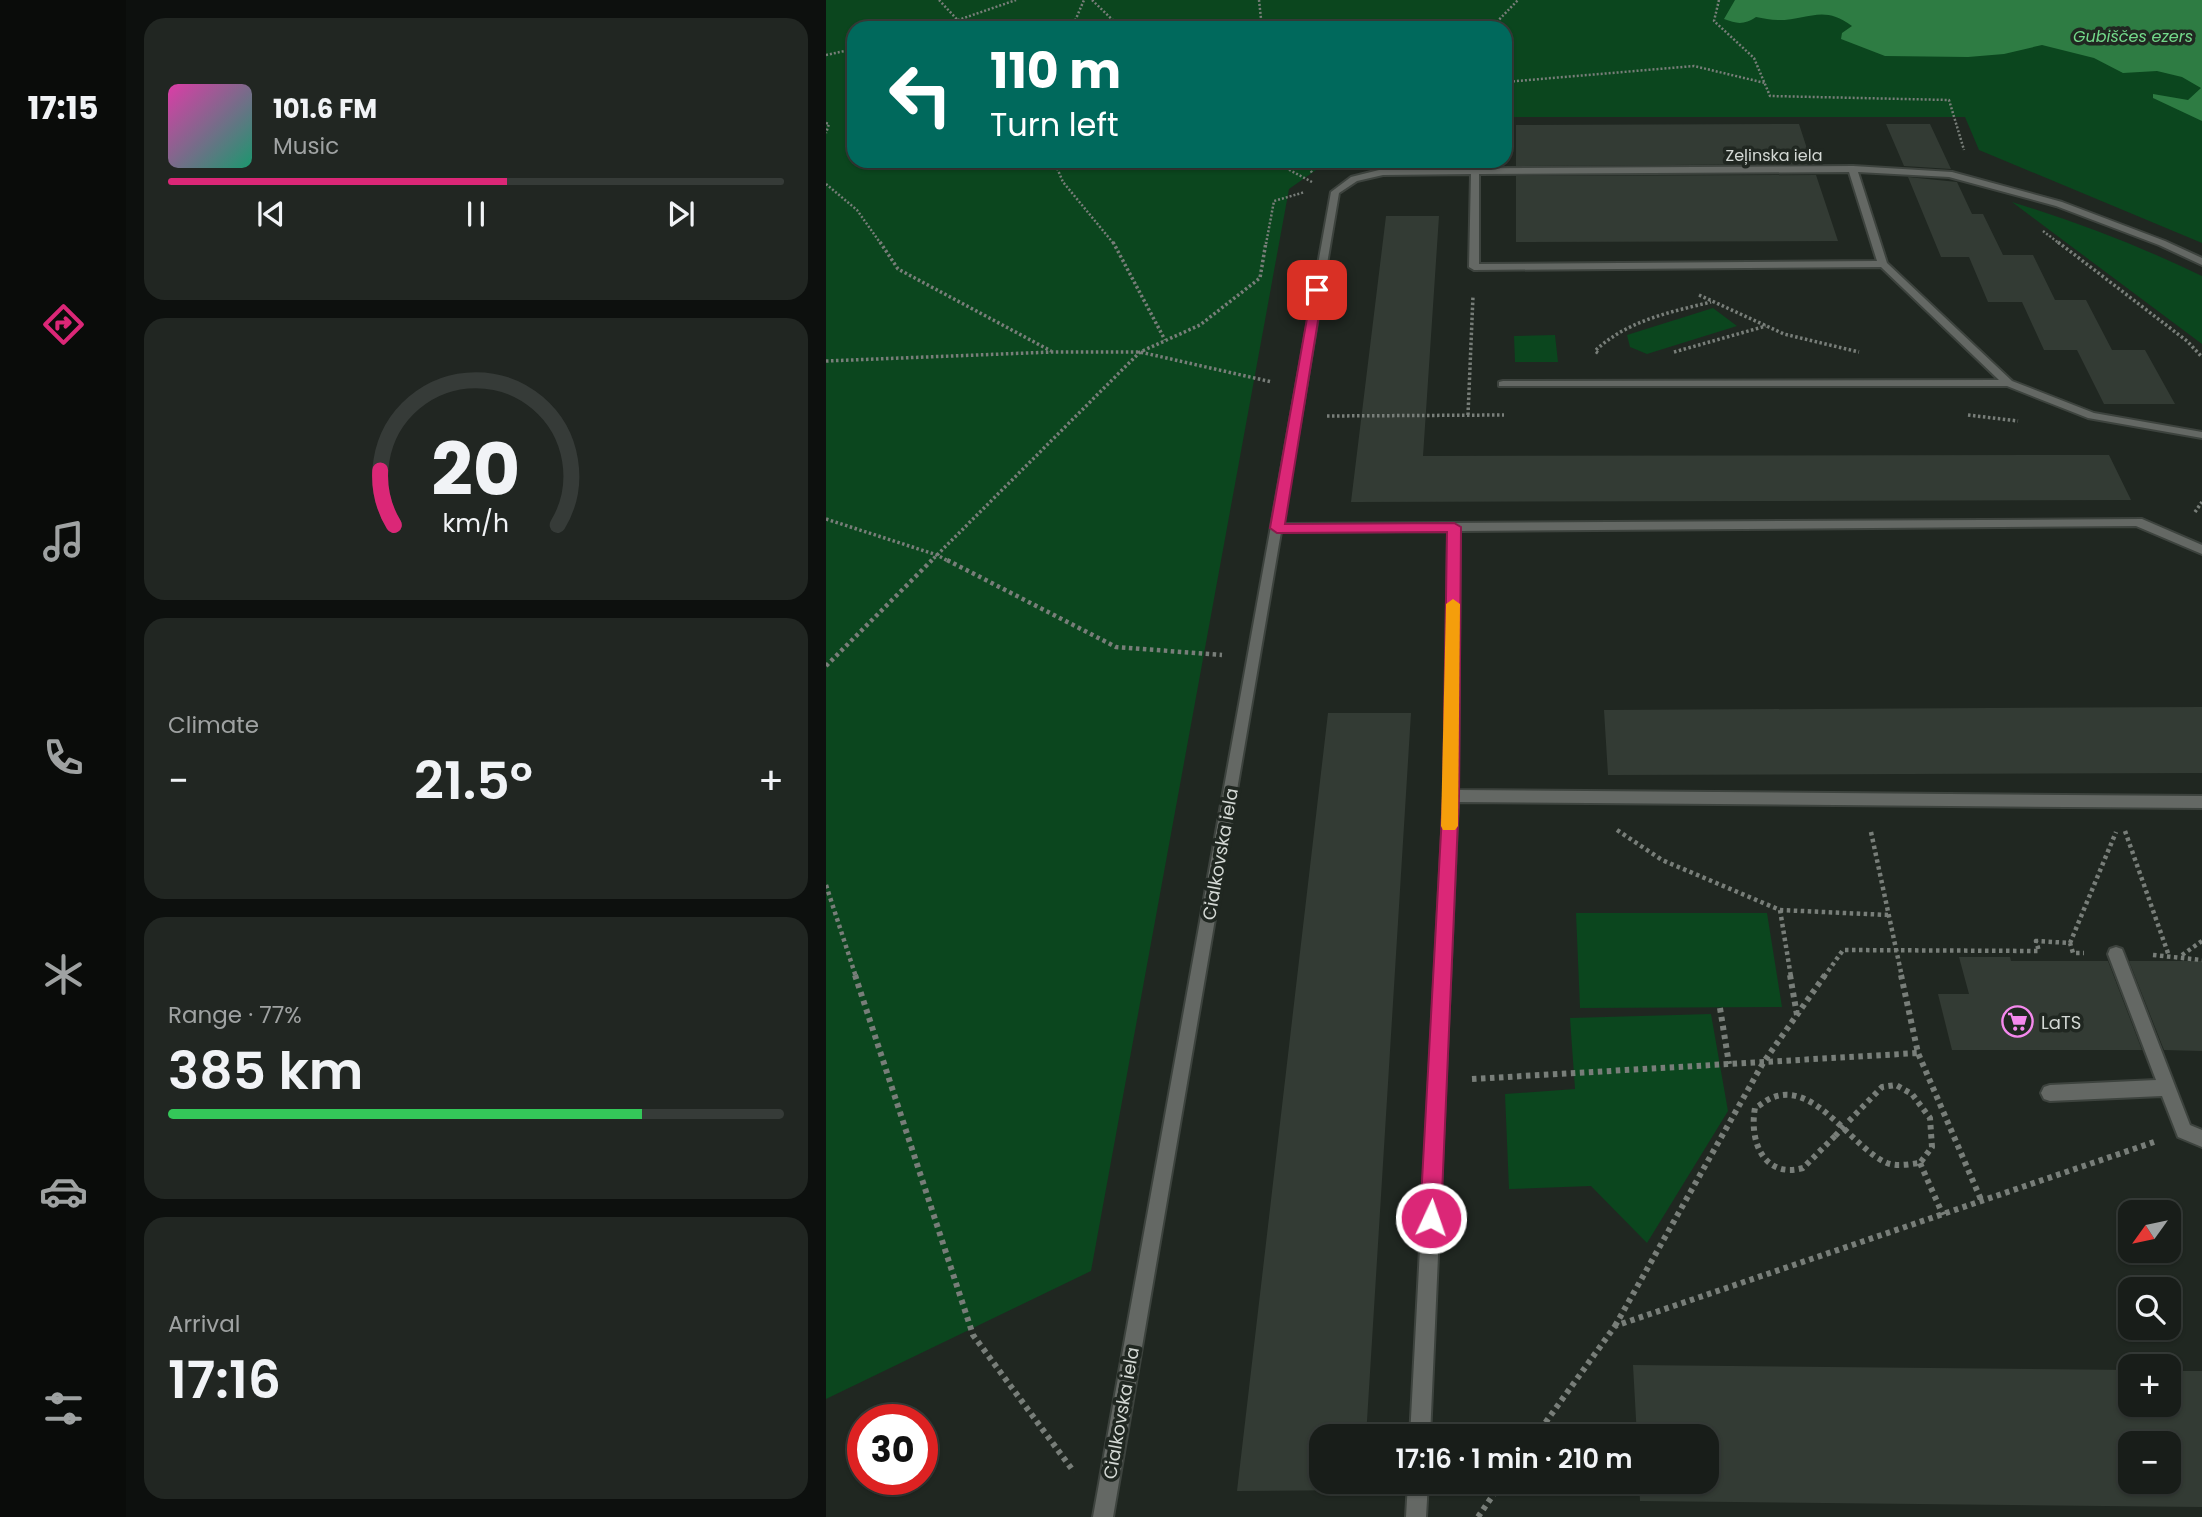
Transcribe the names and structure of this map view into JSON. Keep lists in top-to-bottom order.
{
  "streets": {
    "street": ["Zeļinska iela", "Cialkovska iela"]
  },
  "crossings": [
    ["Zeļinska iela", "Cialkovska iela"]
  ],
  "water": ["Gubiščes ezers"],
  "places": {
    "supermarket": ["LaTS"]
  },
  "north": "bottom left",
  "page": {
    "tabs": "17:15",
    "turn": ["110 m", "Turn left"],
    "song": ["101.6 FM", "Music"],
    "tile": [
      "Climate",
      ["Range · 77%", "385 km"],
      ["Arrival", "17:16"]
    ],
    "heat": ["−", "21.5°", "+"],
    "map_buttons": ["+", "−"],
    "limit": "30",
    "trip": "17:16 · 1 min · 210 m",
    "gauge": ["20", "km/h"]
  }
}
